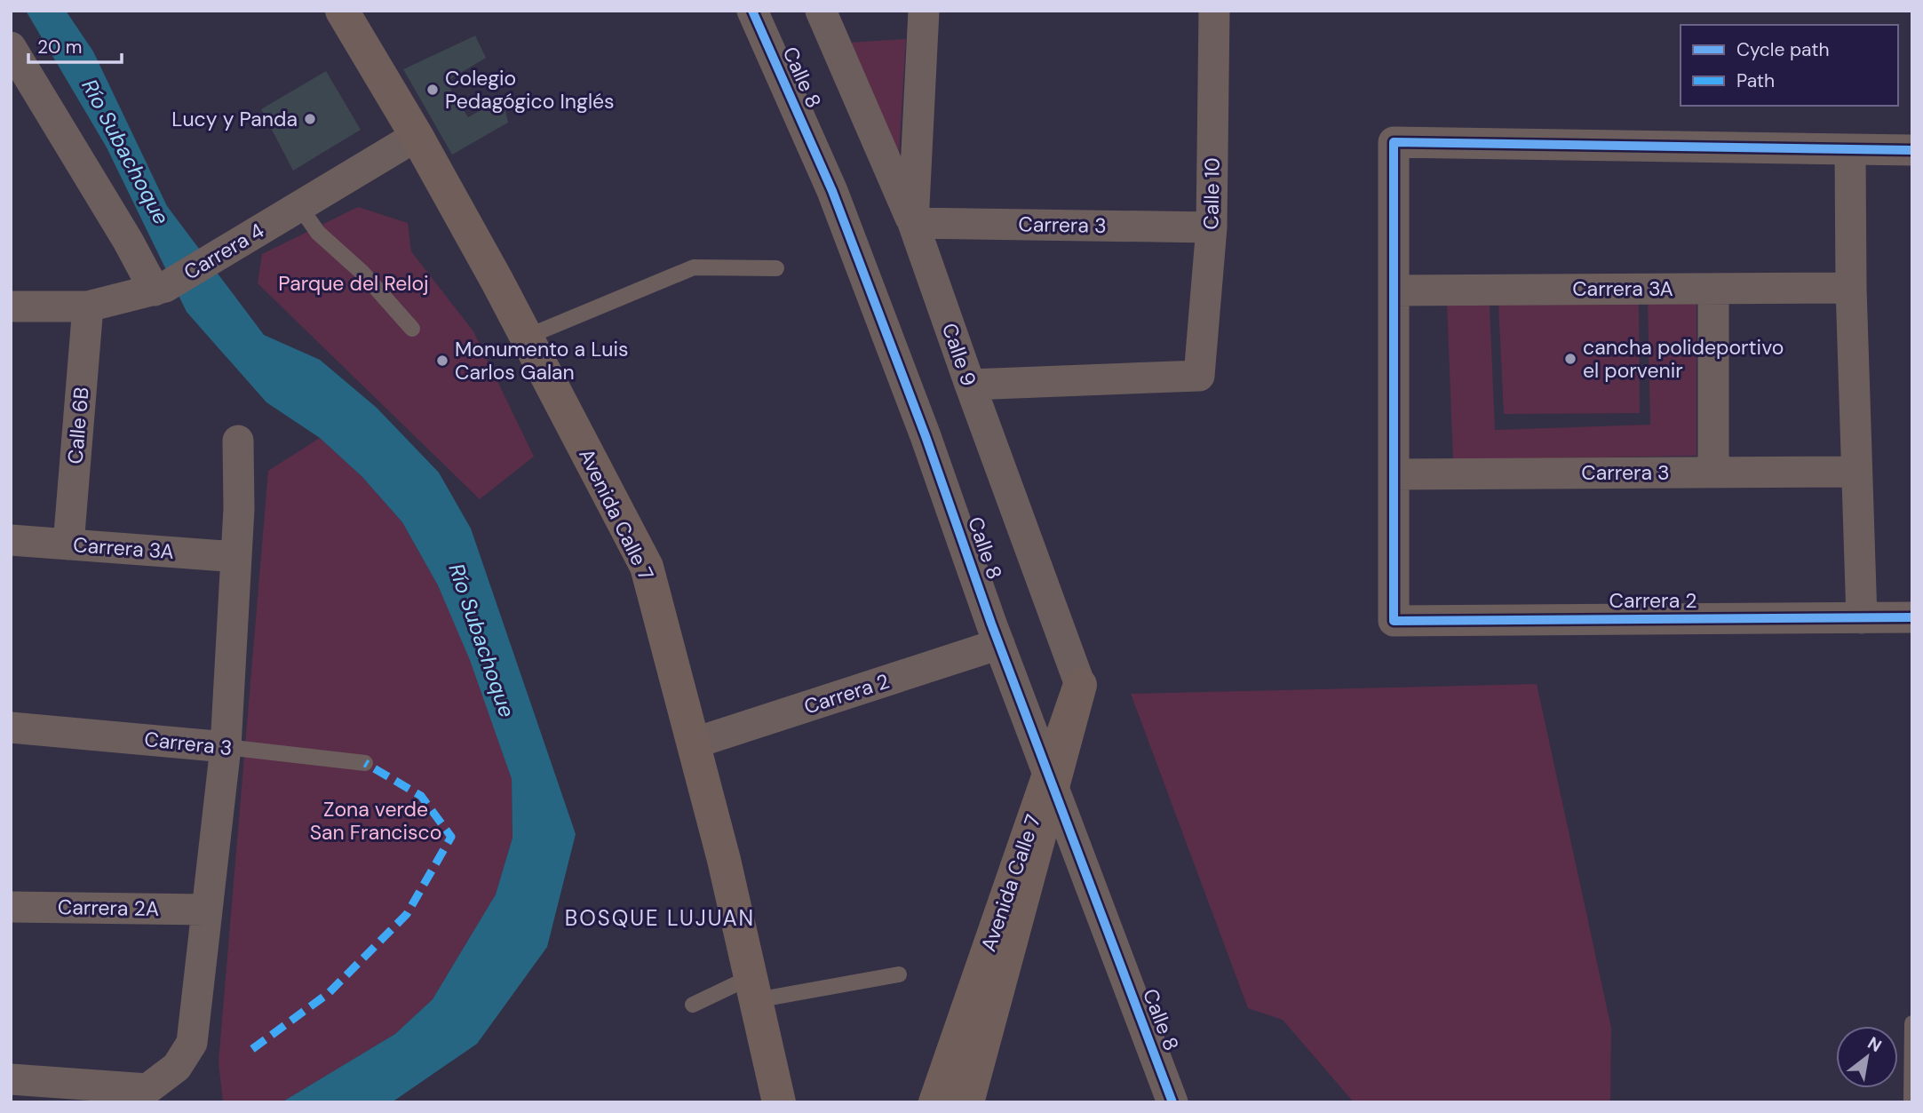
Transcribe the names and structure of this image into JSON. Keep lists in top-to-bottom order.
{
  "streets": {
    "main road": ["Avenida Calle 7"],
    "street": [
      "Calle 8",
      "Calle 10",
      "Carrera 3",
      "Carrera 4",
      "Carrera 3A",
      "Calle 9",
      "Calle 6B",
      "Carrera 2",
      "Carrera 2A"
    ]
  },
  "crossings": [
    ["Calle 8", "Carrera 2"],
    ["Calle 10", "Carrera 3"],
    ["Calle 10", "Calle 9"],
    ["Carrera 3", "Calle 9"],
    ["Carrera 3", "Carrera 2"],
    ["Carrera 4", "Calle 6B"],
    ["Carrera 4", "Avenida Calle 7"],
    ["Carrera 3A", "Calle 6B"],
    ["Calle 9", "Avenida Calle 7"],
    ["Avenida Calle 7", "Carrera 2"]
  ],
  "districts": ["BOSQUE LUJUAN"],
  "water": ["Río Subachoque"],
  "parks": ["Parque del Reloj", "Zona verde San Francisco"],
  "places": [
    "Colegio Pedagógico Inglés",
    "Lucy y Panda",
    "cancha polideportivo el porvenir",
    "Monumento a Luis Carlos Galan"
  ],
  "legend": ["Cycle path", "Path"],
  "scale_bar": "20 m",
  "north": "top right"
}
